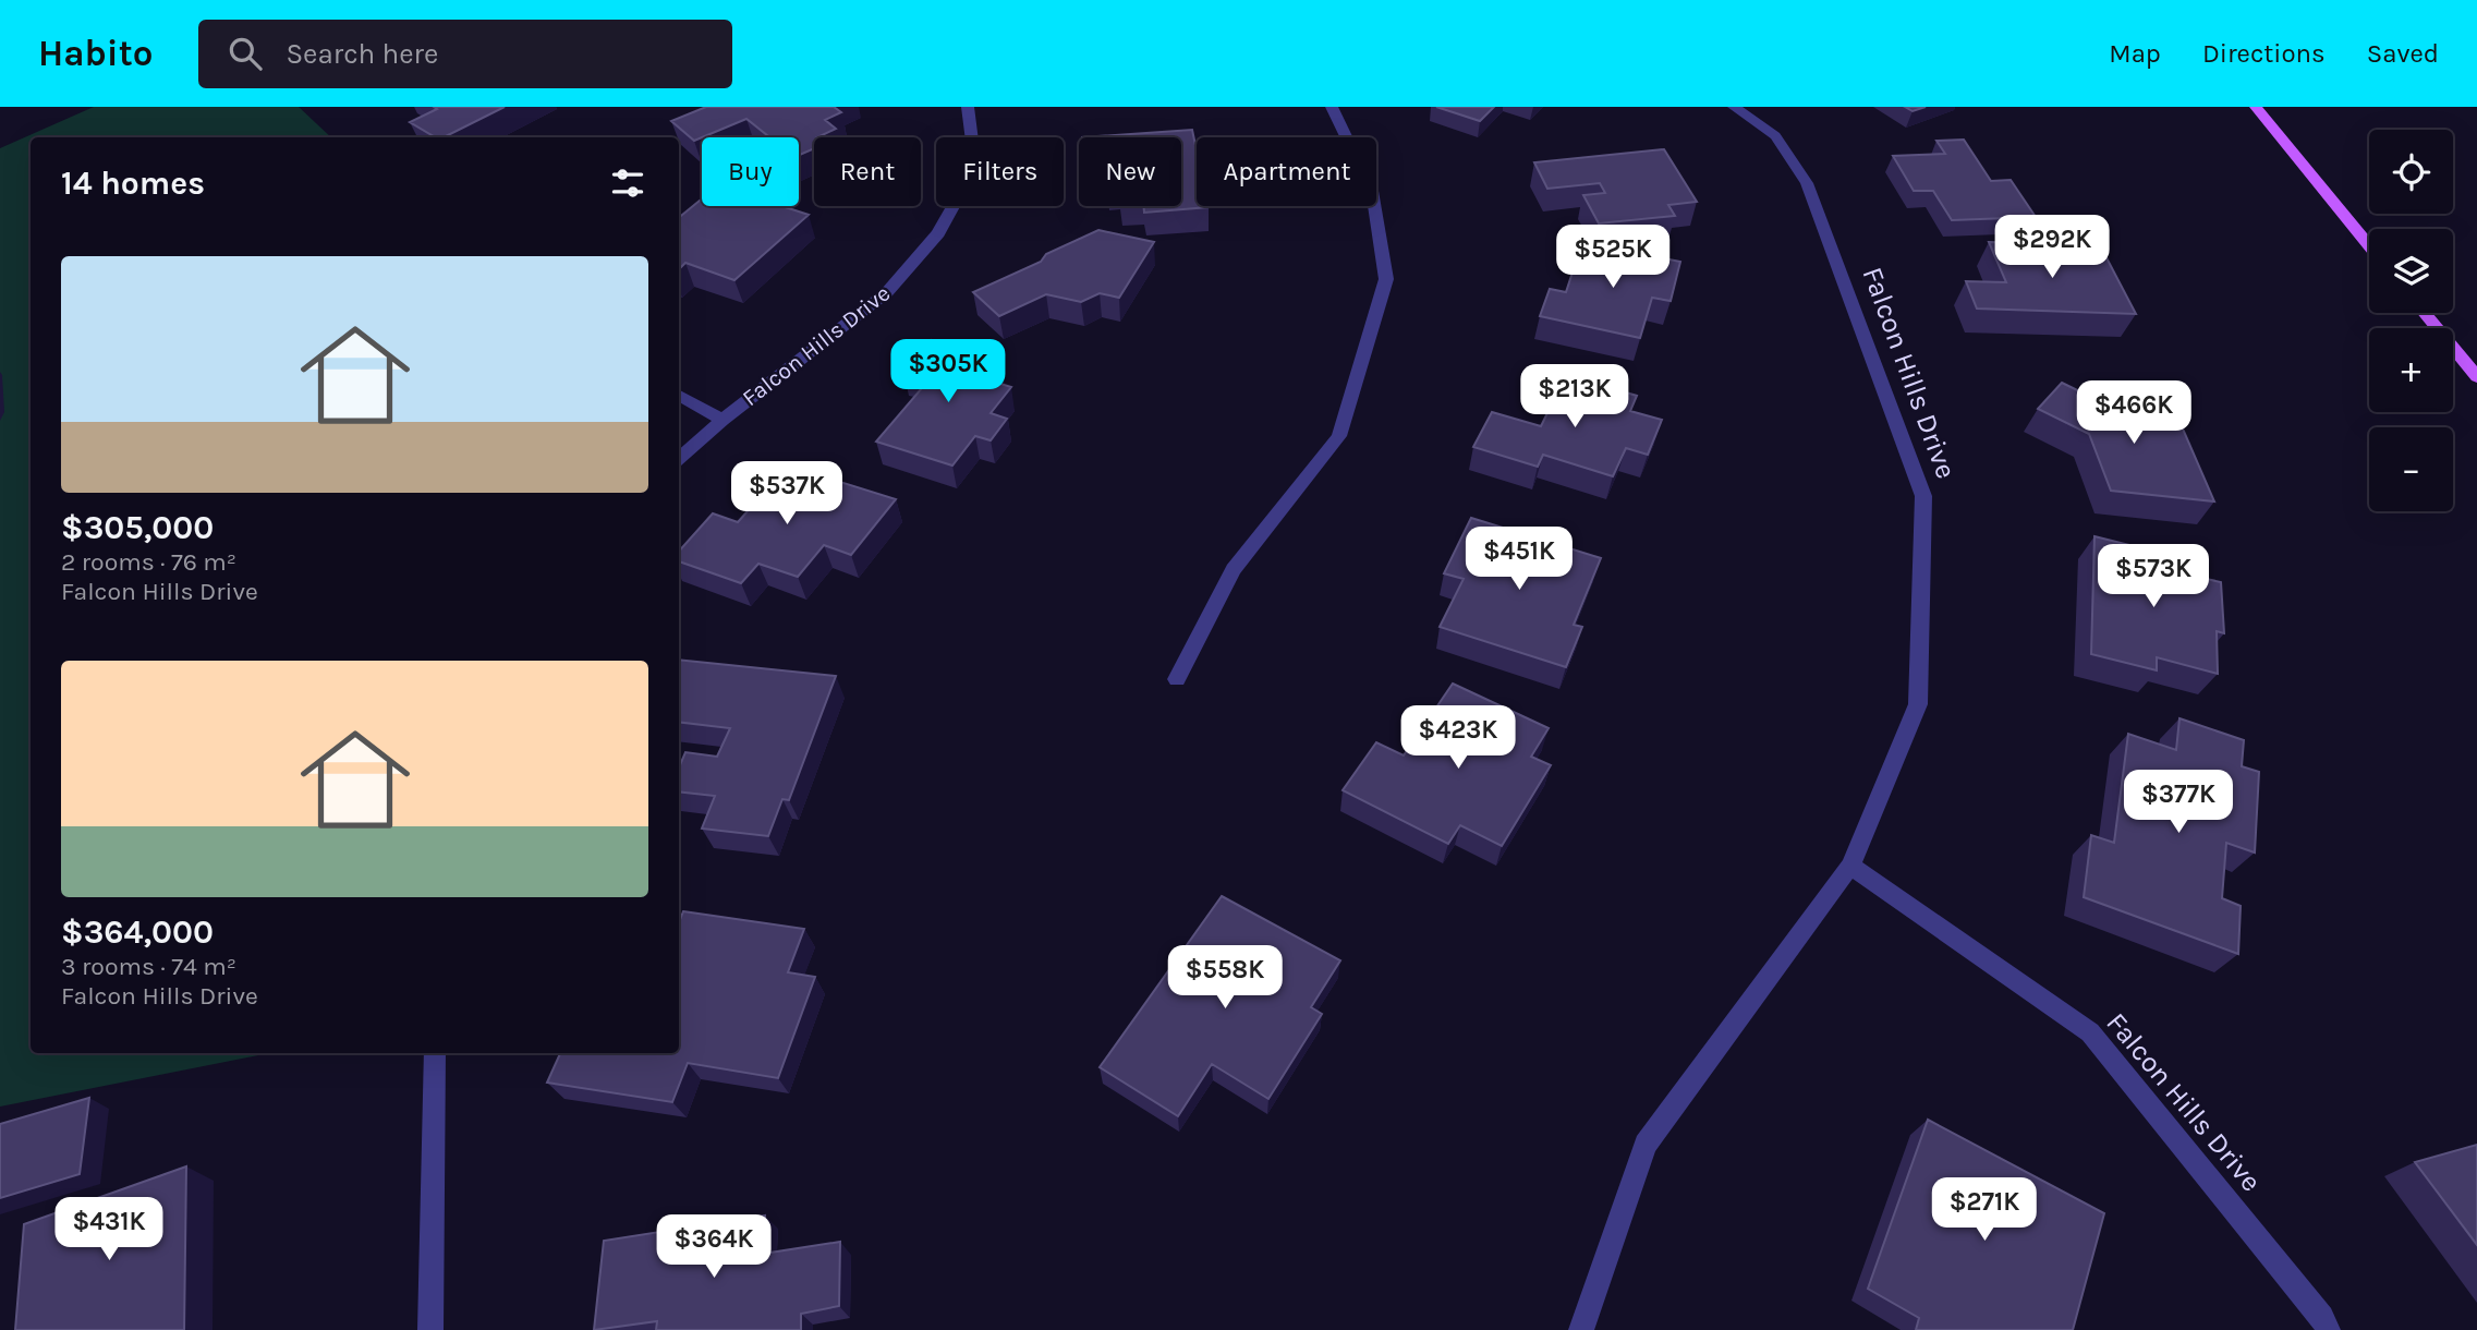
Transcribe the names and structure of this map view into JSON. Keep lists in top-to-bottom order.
{
  "streets": {
    "street": ["Falcon Hills Drive"]
  },
  "page": {
    "header": "Habito",
    "search": "Search here",
    "nav": ["Map", "Directions", "Saved"],
    "map_buttons": ["+", "−"],
    "chip": [
      "Buy",
      "Rent",
      "Filters",
      "New",
      "Apartment"
    ],
    "heading": "14 homes",
    "price": [
      "$292K",
      "$525K",
      "$305K",
      "$213K",
      "$466K",
      "$537K",
      "$451K",
      "$573K",
      "$423K",
      "$377K",
      "$558K",
      "$271K",
      "$431K",
      "$364K"
    ],
    "list": [
      {
        "name": "$305,000",
        "note": "2 rooms · 76 m² · Falcon Hills Drive"
      },
      {
        "name": "$364,000",
        "note": "3 rooms · 74 m² · Falcon Hills Drive"
      }
    ]
  }
}
